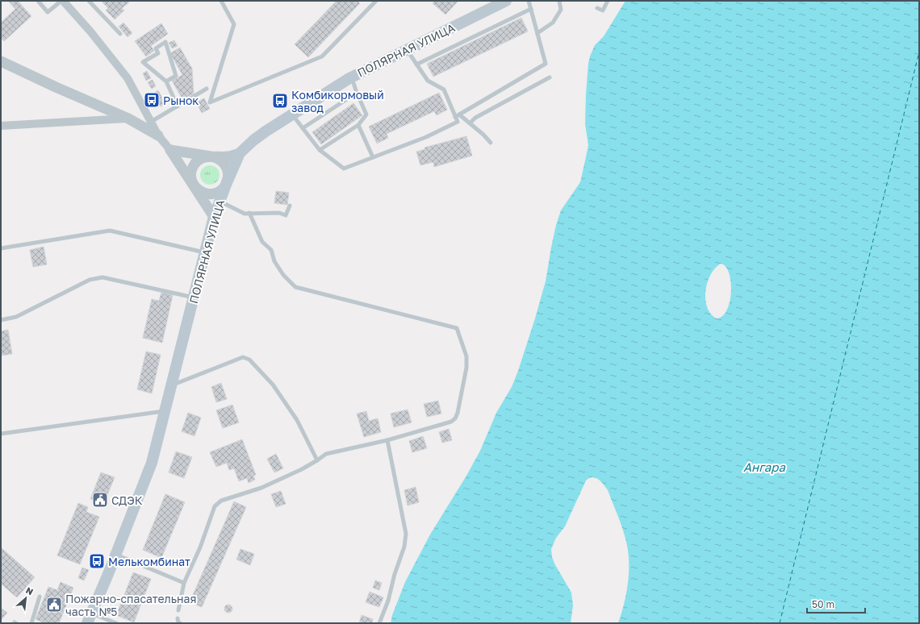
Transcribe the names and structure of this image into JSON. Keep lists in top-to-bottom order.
{
  "streets": {
    "main road": ["ПОЛЯРНАЯ УЛИЦА"]
  },
  "water": ["Ангара"],
  "places": {
    "bus stop": ["Рынок", "Комбикормовый завод", "Мелькомбинат"],
    "public building": ["СДЭК", "Пожарно-спасательная часть №5"]
  },
  "scale_bar": "50 m",
  "north": "top right"
}
